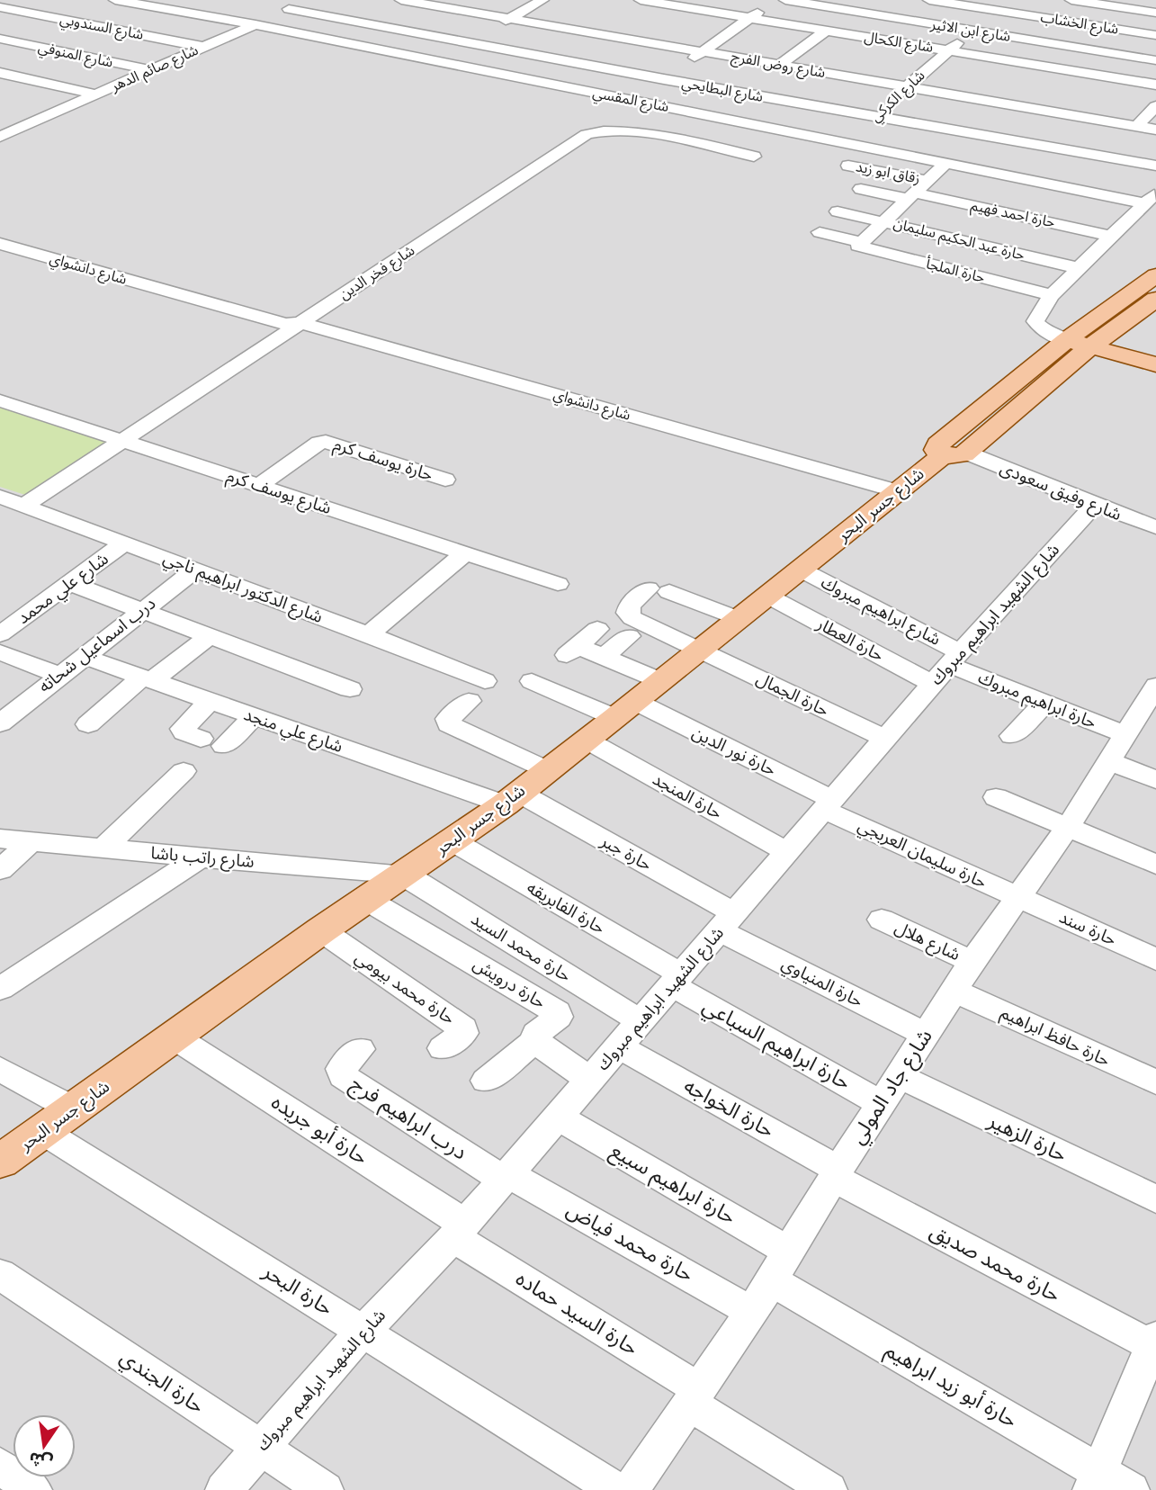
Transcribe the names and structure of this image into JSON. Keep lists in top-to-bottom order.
{
  "streets": {
    "main road": ["شارع جسر البحر"],
    "street": [
      "شارع الخشاب",
      "شارع السندوبي",
      "شارع ابن الاثير",
      "شارع الكحال",
      "شارع المنوفي",
      "شارع روض الفرج",
      "شارع صائم الدهر",
      "شارع البطايحي",
      "شارع الكركي",
      "شارع المقسي",
      "زقاق ابو زيد",
      "حارة احمد فهيم",
      "حارة عبد الحكيم سليمان",
      "شارع دانشواي",
      "حارة الملجأ",
      "شارع فخر الدين",
      "حارة يوسف كرم",
      "شارع وفيق سعودى",
      "شارع يوسف كرم",
      "شارع الدكتور ابراهيم ناجي",
      "شارع علي محمد",
      "شارع ابراهيم مبروك",
      "شارع الشهيد ابراهيم مبروك",
      "حارة العطار",
      "درب اسماعيل شحاته",
      "حارة الجمال",
      "حارة ابراهيم مبروك",
      "شارع علي منجد",
      "حارة نور الدين",
      "حارة المنجد",
      "حارة جبر",
      "حارة سليمان العربجي",
      "شارع راتب باشا",
      "حارة الفابريقه",
      "حارة سند",
      "شارع هلال",
      "حارة محمد السيد",
      "حارة المنياوي",
      "حارة درويش",
      "حارة محمد بيومي",
      "حارة حافظ ابراهيم",
      "حارة ابراهيم السباعي",
      "شارع جاد المولي",
      "حارة الخواجه",
      "درب ابراهيم فرج",
      "حارة أبو جريده",
      "حارة الزهير",
      "حارة ابراهيم سبيع",
      "حارة محمد فياض",
      "حارة محمد صديق",
      "حارة البحر",
      "حارة السيد حماده",
      "حارة الجندي",
      "حارة أبو زيد ابراهيم"
    ]
  },
  "crossings": [
    ["شارع الخشاب", "شارع الكركي"],
    ["شارع السندوبي", "شارع صائم الدهر"],
    ["شارع ابن الاثير", "شارع الكركي"],
    ["شارع الكحال", "شارع الكركي"],
    ["شارع المنوفي", "شارع صائم الدهر"],
    ["شارع روض الفرج", "شارع الكركي"],
    ["شارع صائم الدهر", "شارع البطايحي"],
    ["شارع صائم الدهر", "شارع المقسي"],
    ["شارع البطايحي", "شارع الكركي"],
    ["شارع الكركي", "شارع المقسي"],
    ["شارع المقسي", "زقاق ابو زيد"],
    ["زقاق ابو زيد", "حارة احمد فهيم"],
    ["شارع دانشواي", "شارع فخر الدين"],
    ["شارع دانشواي", "شارع جسر البحر"],
    ["شارع فخر الدين", "شارع يوسف كرم"],
    ["شارع فخر الدين", "شارع الدكتور ابراهيم ناجي"],
    ["حارة يوسف كرم", "شارع يوسف كرم"],
    ["شارع وفيق سعودى", "شارع جسر البحر"],
    ["شارع وفيق سعودى", "شارع الشهيد ابراهيم مبروك"],
    ["شارع جسر البحر", "شارع ابراهيم مبروك"],
    ["شارع جسر البحر", "حارة العطار"],
    ["شارع جسر البحر", "حارة الجمال"],
    ["شارع جسر البحر", "شارع علي منجد"],
    ["شارع جسر البحر", "حارة نور الدين"],
    ["شارع جسر البحر", "حارة المنجد"],
    ["شارع جسر البحر", "حارة جبر"],
    ["شارع جسر البحر", "شارع راتب باشا"],
    ["شارع جسر البحر", "حارة الفابريقه"],
    ["شارع جسر البحر", "حارة محمد السيد"],
    ["شارع جسر البحر", "حارة درويش"],
    ["شارع جسر البحر", "حارة محمد بيومي"],
    ["شارع جسر البحر", "حارة أبو جريده"],
    ["شارع جسر البحر", "حارة البحر"],
    ["شارع الدكتور ابراهيم ناجي", "شارع علي محمد"],
    ["شارع الدكتور ابراهيم ناجي", "درب اسماعيل شحاته"],
    ["شارع ابراهيم مبروك", "شارع الشهيد ابراهيم مبروك"],
    ["شارع ابراهيم مبروك", "حارة العطار"],
    ["شارع ابراهيم مبروك", "حارة ابراهيم مبروك"],
    ["شارع الشهيد ابراهيم مبروك", "حارة العطار"],
    ["شارع الشهيد ابراهيم مبروك", "حارة الجمال"],
    ["شارع الشهيد ابراهيم مبروك", "حارة ابراهيم مبروك"],
    ["شارع الشهيد ابراهيم مبروك", "حارة نور الدين"],
    ["شارع الشهيد ابراهيم مبروك", "حارة المنجد"],
    ["شارع الشهيد ابراهيم مبروك", "حارة جبر"],
    ["شارع الشهيد ابراهيم مبروك", "حارة سليمان العربجي"],
    ["شارع الشهيد ابراهيم مبروك", "حارة الفابريقه"],
    ["شارع الشهيد ابراهيم مبروك", "حارة محمد السيد"],
    ["شارع الشهيد ابراهيم مبروك", "حارة المنياوي"],
    ["شارع الشهيد ابراهيم مبروك", "حارة ابراهيم السباعي"],
    ["شارع الشهيد ابراهيم مبروك", "حارة الخواجه"],
    ["شارع الشهيد ابراهيم مبروك", "درب ابراهيم فرج"],
    ["شارع الشهيد ابراهيم مبروك", "حارة أبو جريده"],
    ["شارع الشهيد ابراهيم مبروك", "حارة ابراهيم سبيع"],
    ["شارع الشهيد ابراهيم مبروك", "حارة محمد فياض"],
    ["شارع الشهيد ابراهيم مبروك", "حارة البحر"],
    ["شارع الشهيد ابراهيم مبروك", "حارة السيد حماده"],
    ["شارع الشهيد ابراهيم مبروك", "حارة الجندي"],
    ["حارة العطار", "حارة ابراهيم مبروك"],
    ["درب اسماعيل شحاته", "شارع علي منجد"],
    ["حارة ابراهيم مبروك", "شارع جاد المولي"],
    ["شارع علي منجد", "حارة جبر"],
    ["حارة نور الدين", "حارة سليمان العربجي"],
    ["حارة جبر", "حارة المنياوي"],
    ["حارة سليمان العربجي", "حارة سند"],
    ["حارة سليمان العربجي", "شارع جاد المولي"],
    ["شارع راتب باشا", "حارة محمد السيد"],
    ["حارة الفابريقه", "حارة ابراهيم السباعي"],
    ["حارة سند", "شارع جاد المولي"],
    ["شارع هلال", "شارع جاد المولي"],
    ["حارة المنياوي", "شارع جاد المولي"],
    ["حارة حافظ ابراهيم", "شارع جاد المولي"],
    ["حارة ابراهيم السباعي", "شارع جاد المولي"],
    ["شارع جاد المولي", "حارة الخواجه"],
    ["شارع جاد المولي", "حارة الزهير"],
    ["شارع جاد المولي", "حارة ابراهيم سبيع"],
    ["شارع جاد المولي", "حارة محمد فياض"],
    ["شارع جاد المولي", "حارة محمد صديق"],
    ["شارع جاد المولي", "حارة السيد حماده"],
    ["شارع جاد المولي", "حارة أبو زيد ابراهيم"],
    ["حارة الخواجه", "حارة محمد صديق"],
    ["درب ابراهيم فرج", "حارة محمد فياض"],
    ["حارة أبو جريده", "حارة السيد حماده"],
    ["حارة ابراهيم سبيع", "حارة أبو زيد ابراهيم"]
  ],
  "north": "bottom"
}
